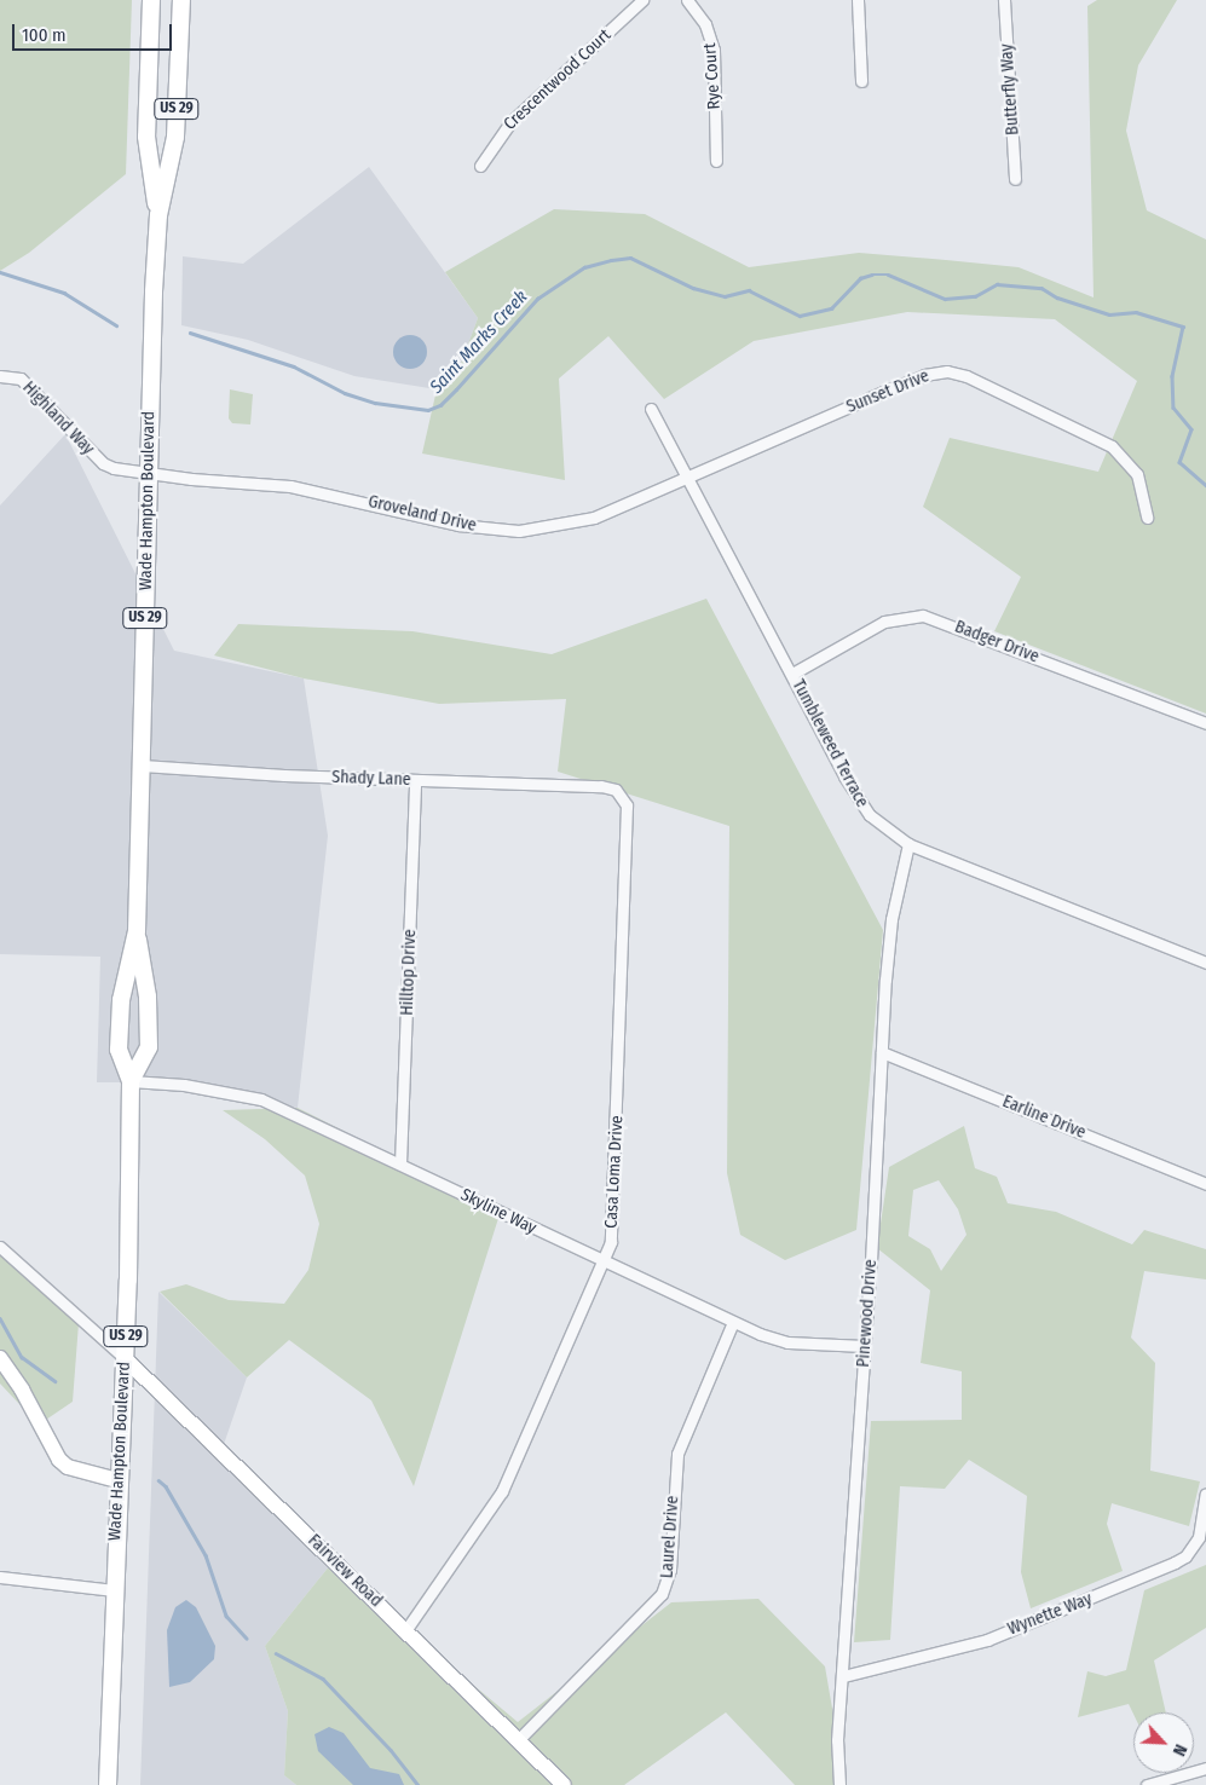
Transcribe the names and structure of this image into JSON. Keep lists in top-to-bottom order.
{
  "streets": {
    "main road": ["US 29", "Wade Hampton Boulevard"],
    "street": [
      "Rye Court",
      "Crescentwood Court",
      "Butterfly Way",
      "Sunset Drive",
      "Highland Way",
      "Groveland Drive",
      "Badger Drive",
      "Tumbleweed Terrace",
      "Shady Lane",
      "Hilltop Drive",
      "Earline Drive",
      "Casa Loma Drive",
      "Skyline Way",
      "Pinewood Drive",
      "Laurel Drive",
      "Fairview Road",
      "Wynette Way"
    ]
  },
  "crossings": [
    ["Sunset Drive", "Groveland Drive"],
    ["Sunset Drive", "Tumbleweed Terrace"],
    ["Highland Way", "Wade Hampton Boulevard"],
    ["Highland Way", "Groveland Drive"],
    ["Wade Hampton Boulevard", "Groveland Drive"],
    ["Wade Hampton Boulevard", "Shady Lane"],
    ["Wade Hampton Boulevard", "Skyline Way"],
    ["Wade Hampton Boulevard", "Fairview Road"],
    ["Groveland Drive", "Tumbleweed Terrace"],
    ["Badger Drive", "Tumbleweed Terrace"],
    ["Tumbleweed Terrace", "Pinewood Drive"],
    ["Shady Lane", "Hilltop Drive"],
    ["Shady Lane", "Casa Loma Drive"],
    ["Hilltop Drive", "Skyline Way"],
    ["Earline Drive", "Pinewood Drive"],
    ["Casa Loma Drive", "Skyline Way"],
    ["Casa Loma Drive", "Fairview Road"],
    ["Skyline Way", "Pinewood Drive"],
    ["Skyline Way", "Laurel Drive"],
    ["Pinewood Drive", "Wynette Way"],
    ["Laurel Drive", "Fairview Road"]
  ],
  "water": ["Saint Marks Creek"],
  "scale_bar": "100 m",
  "north": "bottom right"
}
